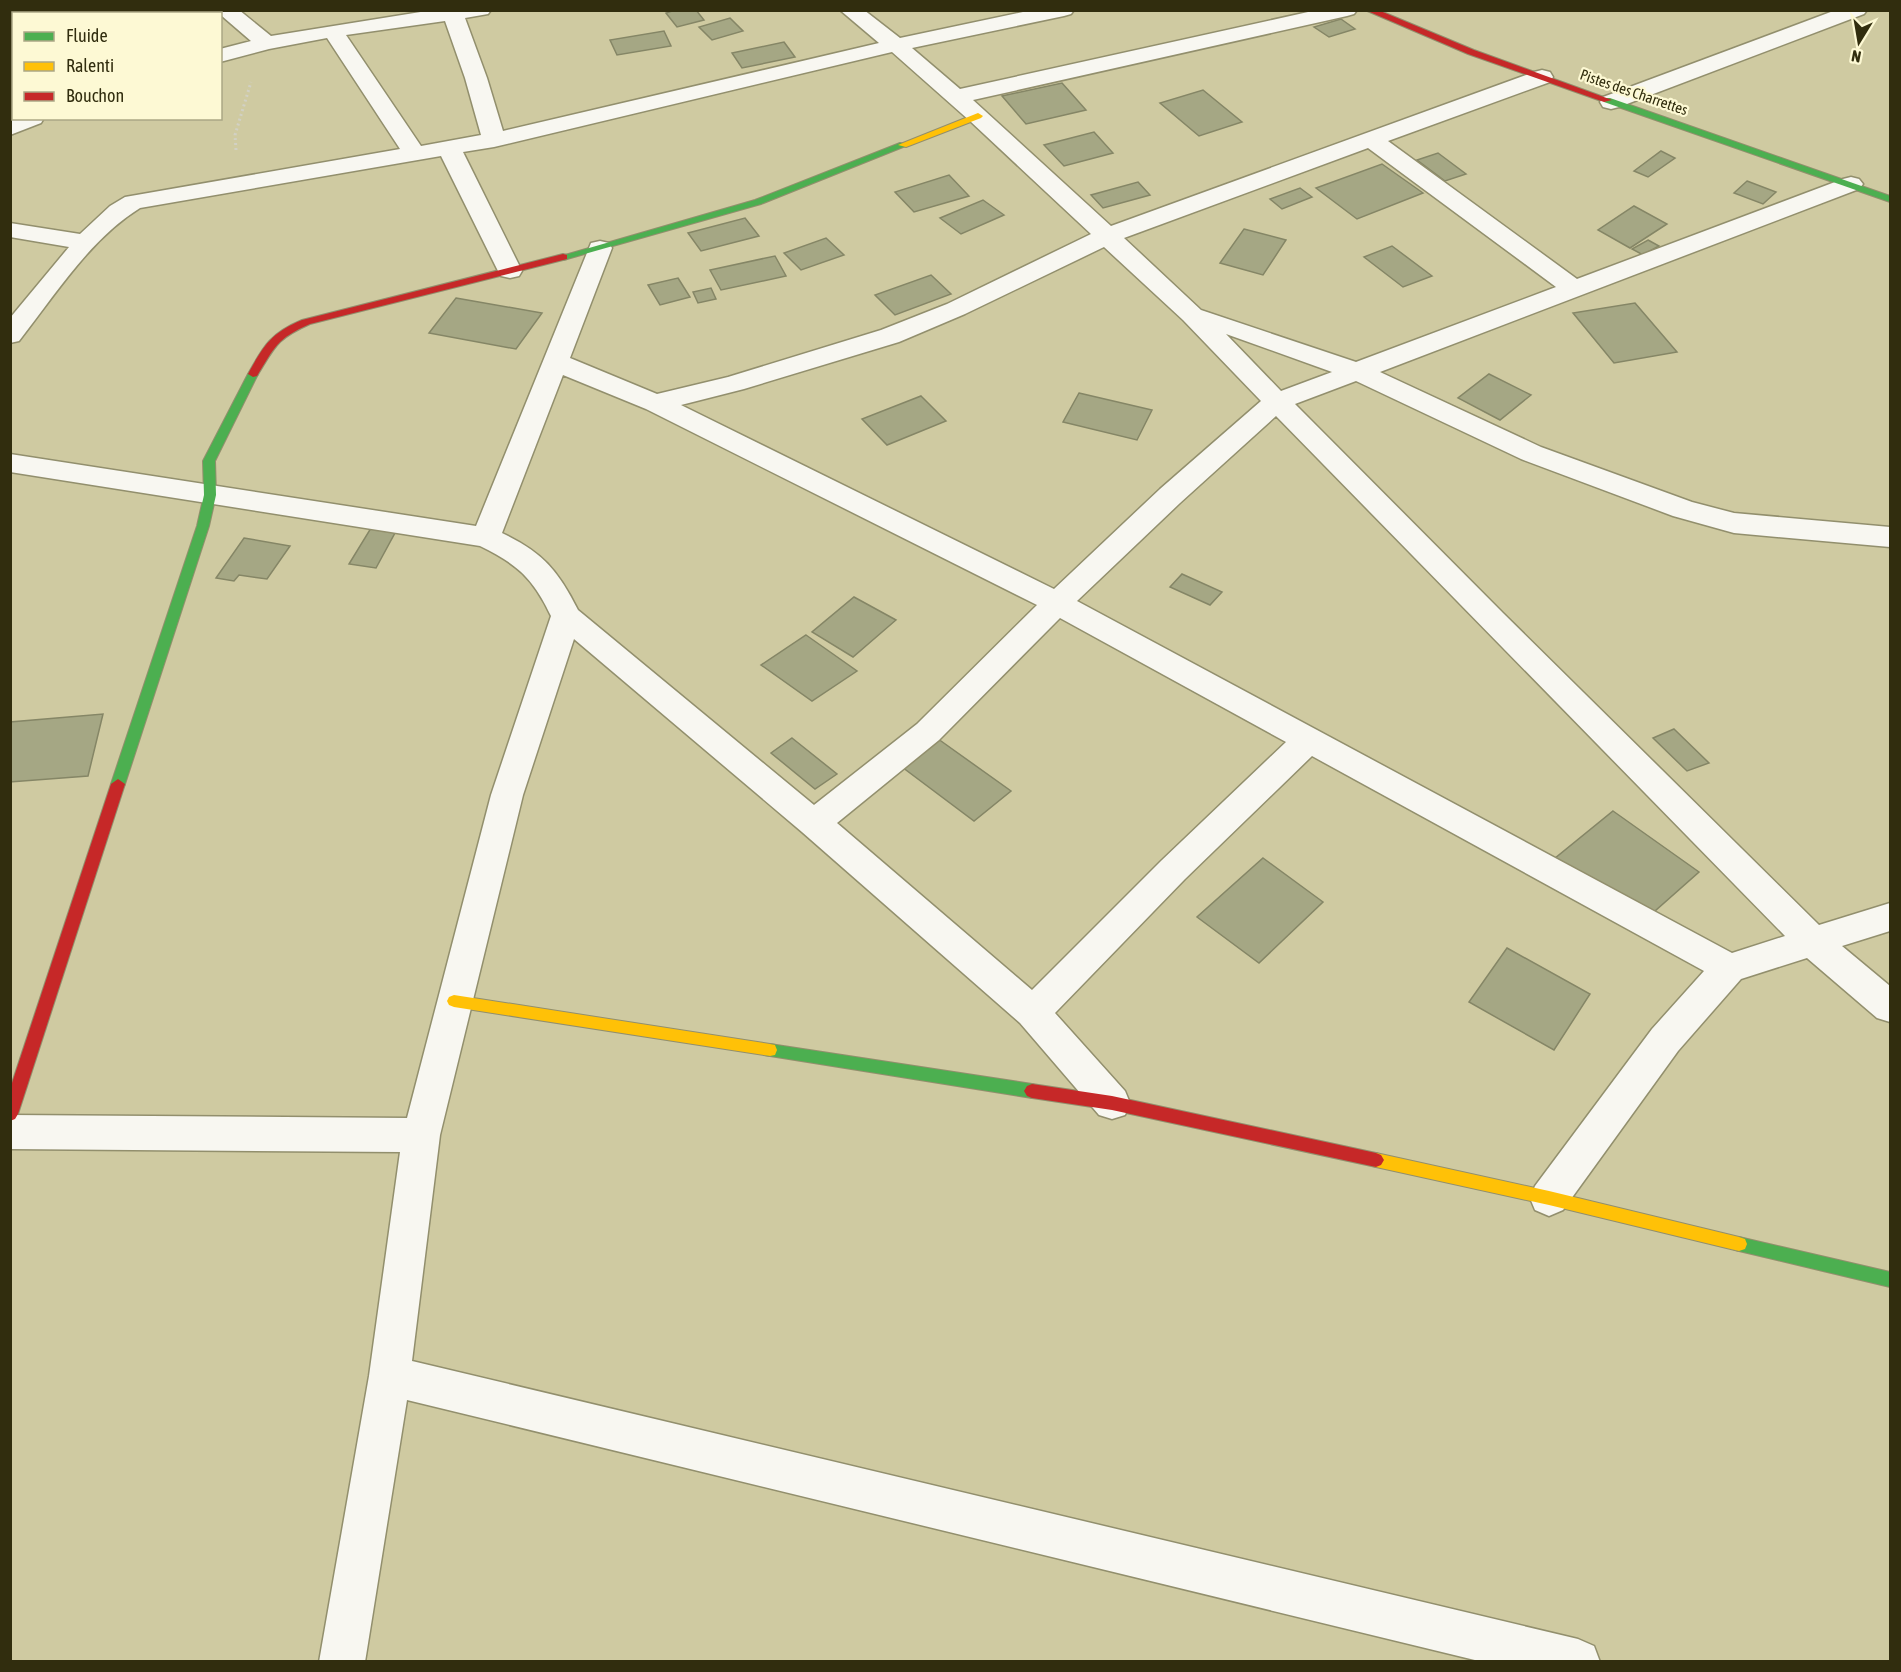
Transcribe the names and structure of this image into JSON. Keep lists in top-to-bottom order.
{
  "streets": {
    "street": ["Pistes des Charrettes"]
  },
  "legend": ["Fluide", "Ralenti", "Bouchon"],
  "north": "bottom"
}
